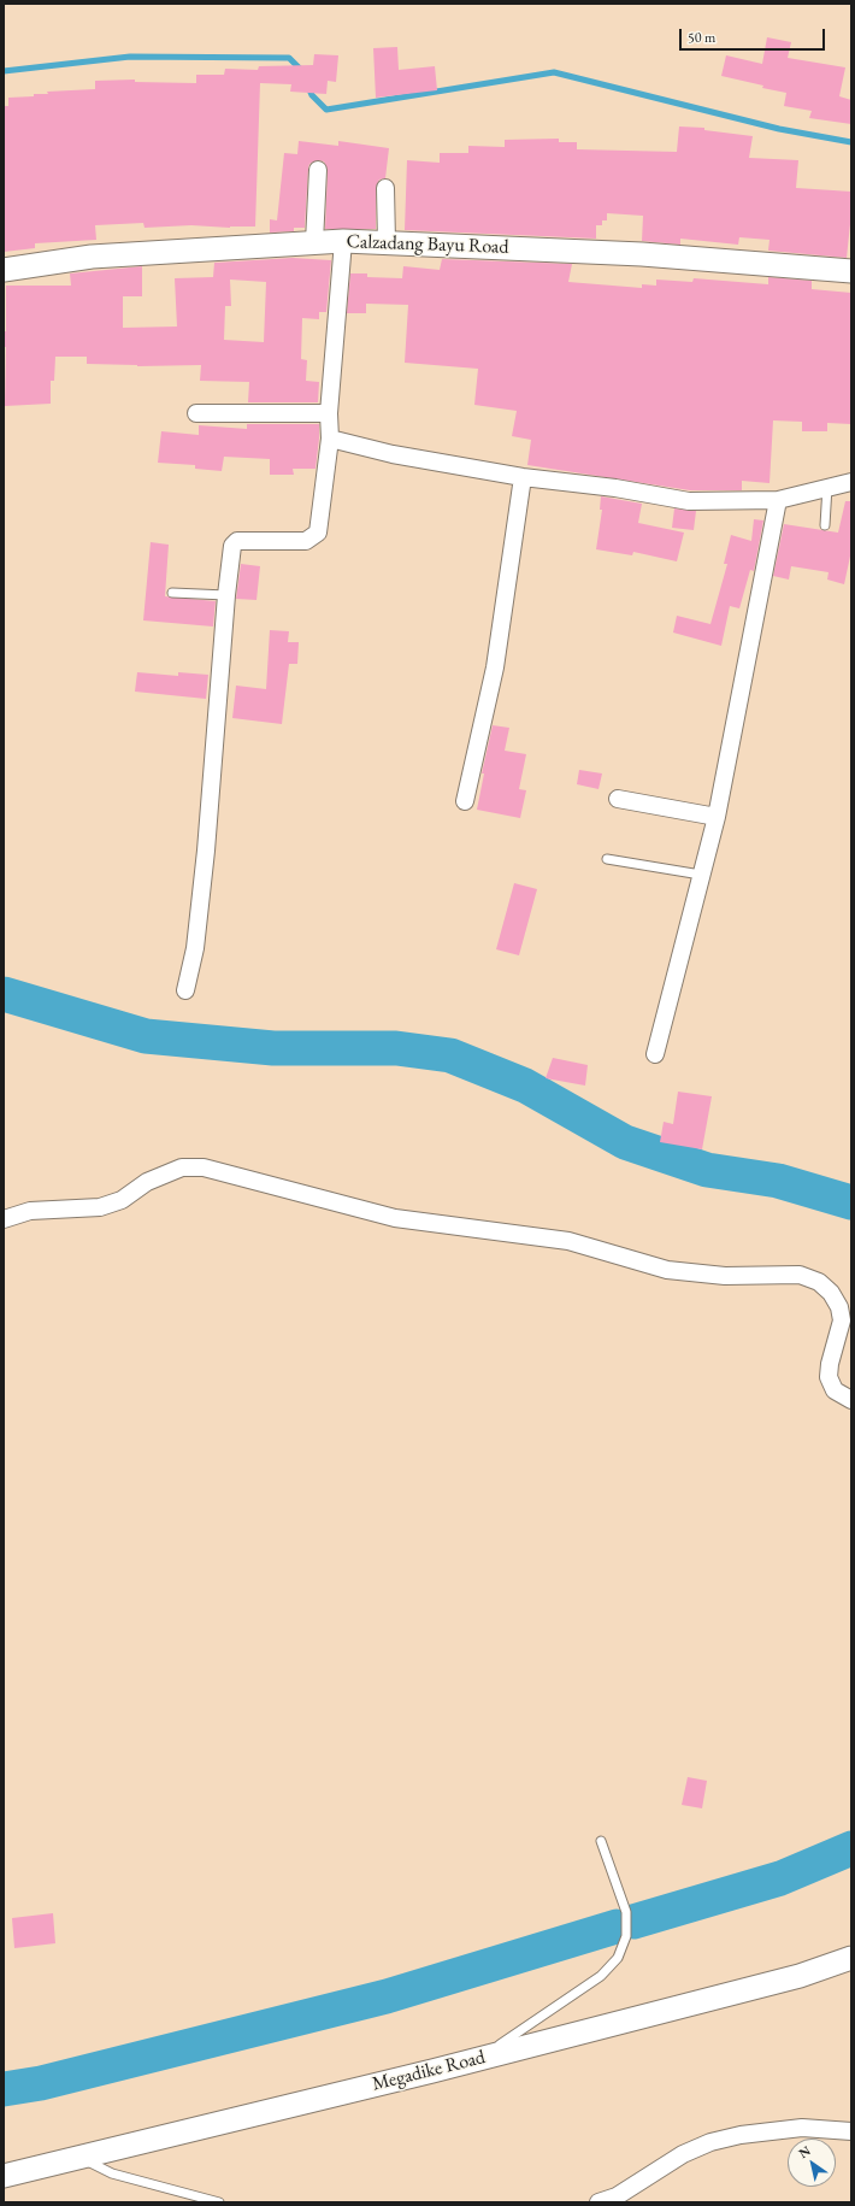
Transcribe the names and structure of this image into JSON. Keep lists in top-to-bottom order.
{
  "streets": {
    "main road": ["Calzadang Bayu Road", "Megadike Road"]
  },
  "scale_bar": "50 m",
  "north": "top left"
}
